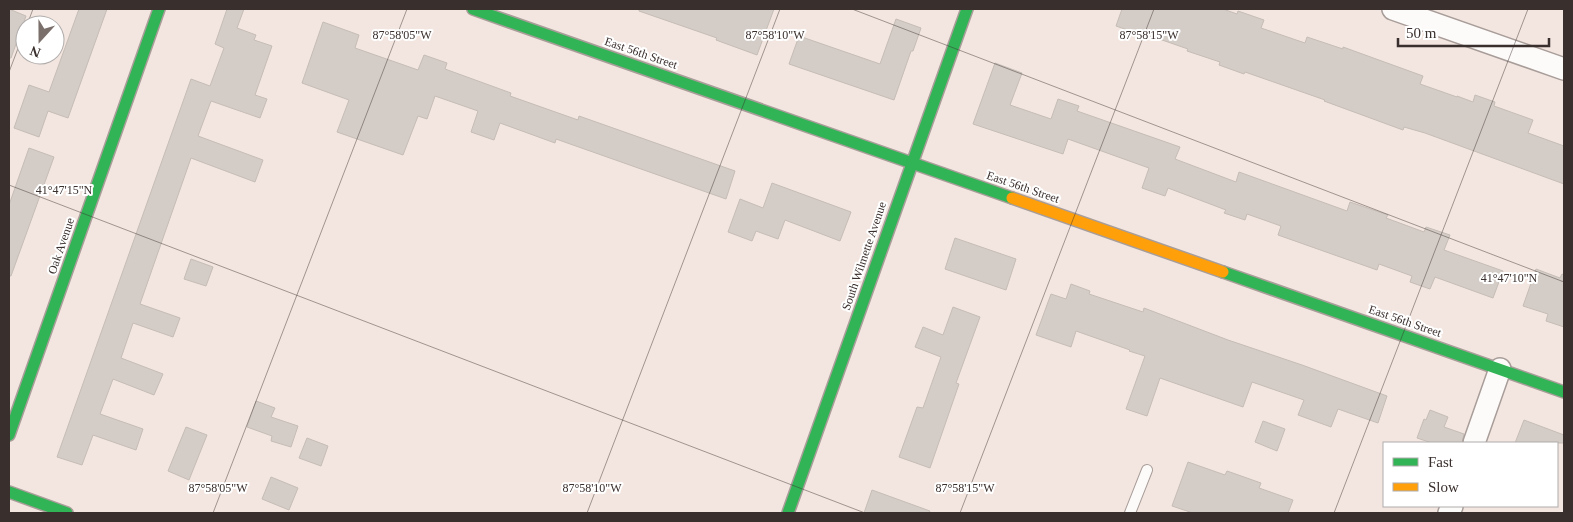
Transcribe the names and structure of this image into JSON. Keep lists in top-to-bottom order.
{
  "streets": {
    "street": ["East 56th Street", "Oak Avenue", "South Wilmette Avenue"]
  },
  "crossings": [
    ["East 56th Street", "South Wilmette Avenue"]
  ],
  "legend": ["Fast", "Slow"],
  "scale_bar": "50 m",
  "north": "bottom",
  "coordinates": [
    "87°58'05\"W",
    "87°58'10\"W",
    "87°58'15\"W",
    "41°47'15\"N",
    "41°47'10\"N"
  ]
}
